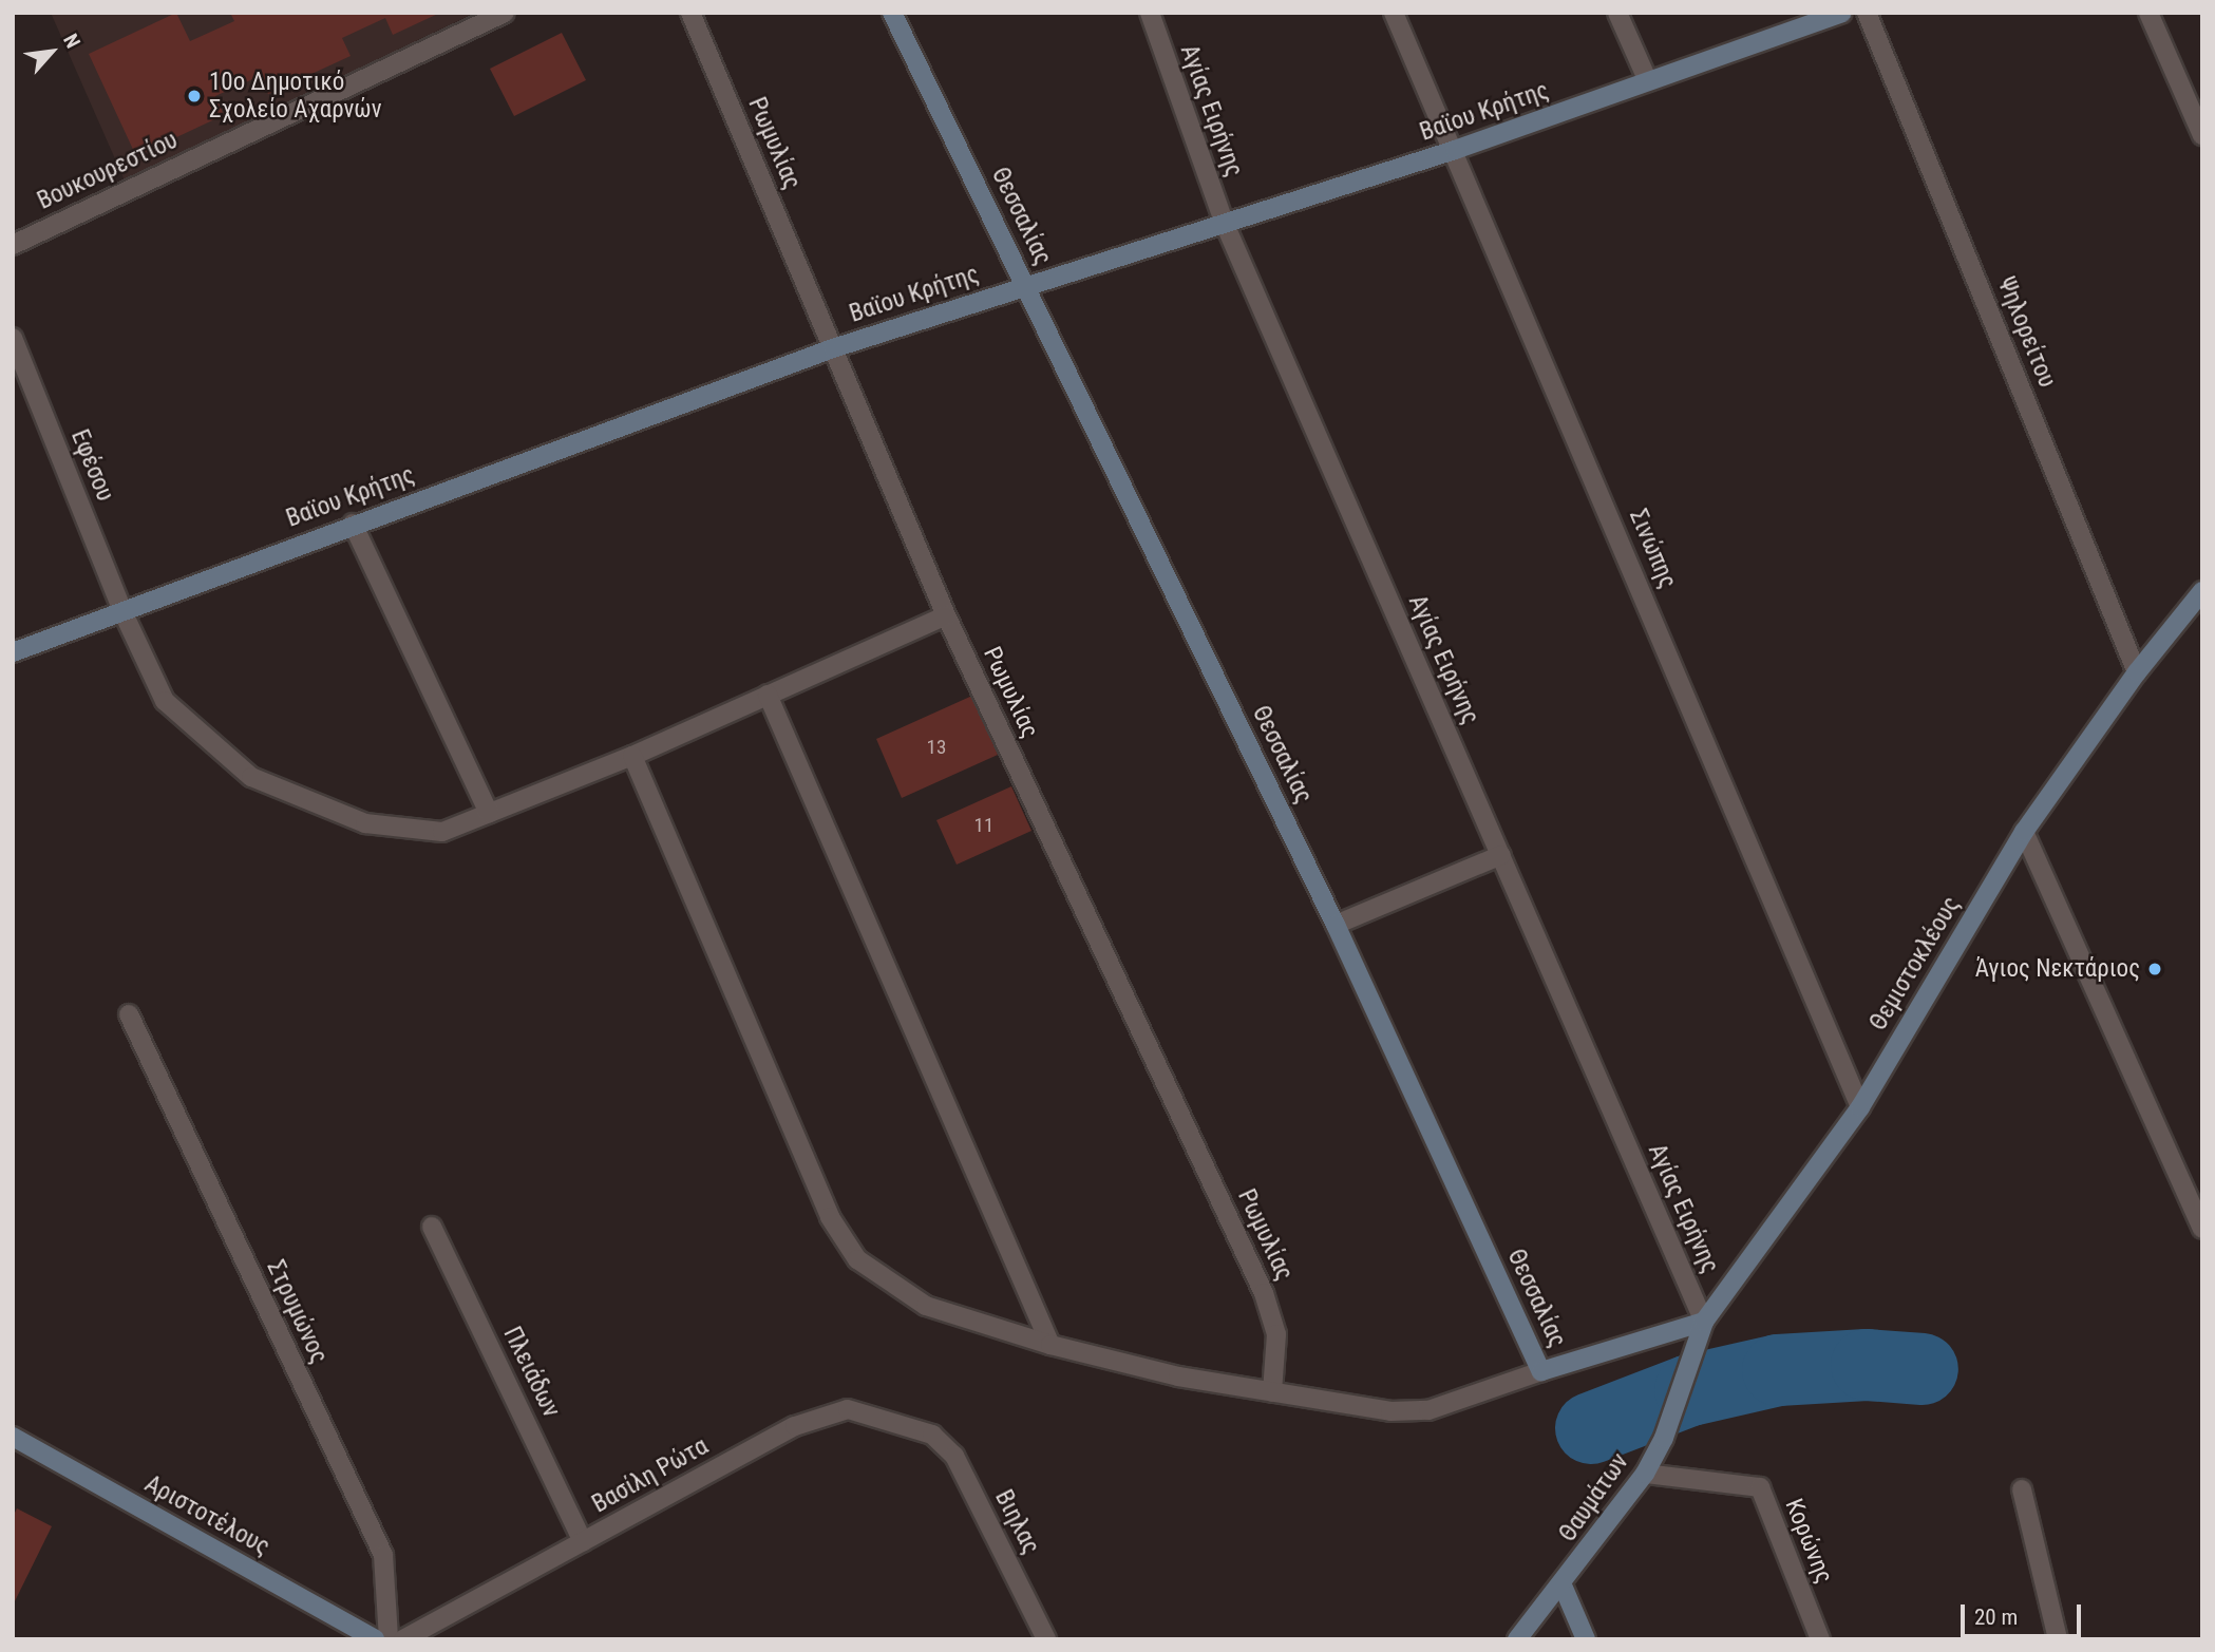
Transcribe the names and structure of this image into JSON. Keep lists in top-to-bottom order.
{
  "streets": {
    "street": [
      "Αγίας Ειρήνης",
      "Βαϊου Κρήτης",
      "Ρωμυλίας",
      "Βουκουρεστίου",
      "Θεσσαλίας",
      "Ψηλορείτου",
      "Εφέσου",
      "Σινώπης",
      "Θεμιστοκλέους",
      "Στρυμώνος",
      "Πλειάδων",
      "Βασίλη Ρώτα",
      "Θαυμάτων",
      "Αριστοτέλους",
      "Βιηλας",
      "Κορώνης"
    ]
  },
  "crossings": [
    ["Αγίας Ειρήνης", "Βαϊου Κρήτης"],
    ["Αγίας Ειρήνης", "Θεσσαλίας"],
    ["Αγίας Ειρήνης", "Θεμιστοκλέους"],
    ["Βαϊου Κρήτης", "Ρωμυλίας"],
    ["Βαϊου Κρήτης", "Θεσσαλίας"],
    ["Βαϊου Κρήτης", "Εφέσου"],
    ["Βαϊου Κρήτης", "Σινώπης"],
    ["Ρωμυλίας", "Εφέσου"],
    ["Θεσσαλίας", "Θεμιστοκλέους"],
    ["Ψηλορείτου", "Θεμιστοκλέους"],
    ["Σινώπης", "Θεμιστοκλέους"],
    ["Θεμιστοκλέους", "Θαυμάτων"],
    ["Πλειάδων", "Βασίλη Ρώτα"],
    ["Βασίλη Ρώτα", "Βιηλας"],
    ["Θαυμάτων", "Κορώνης"]
  ],
  "places": ["10ο Δημοτικό Σχολείο Αχαρνών", "Άγιος Νεκτάριος"],
  "house_numbers": ["13", "11"],
  "scale_bar": "20 m",
  "north": "top right"
}
